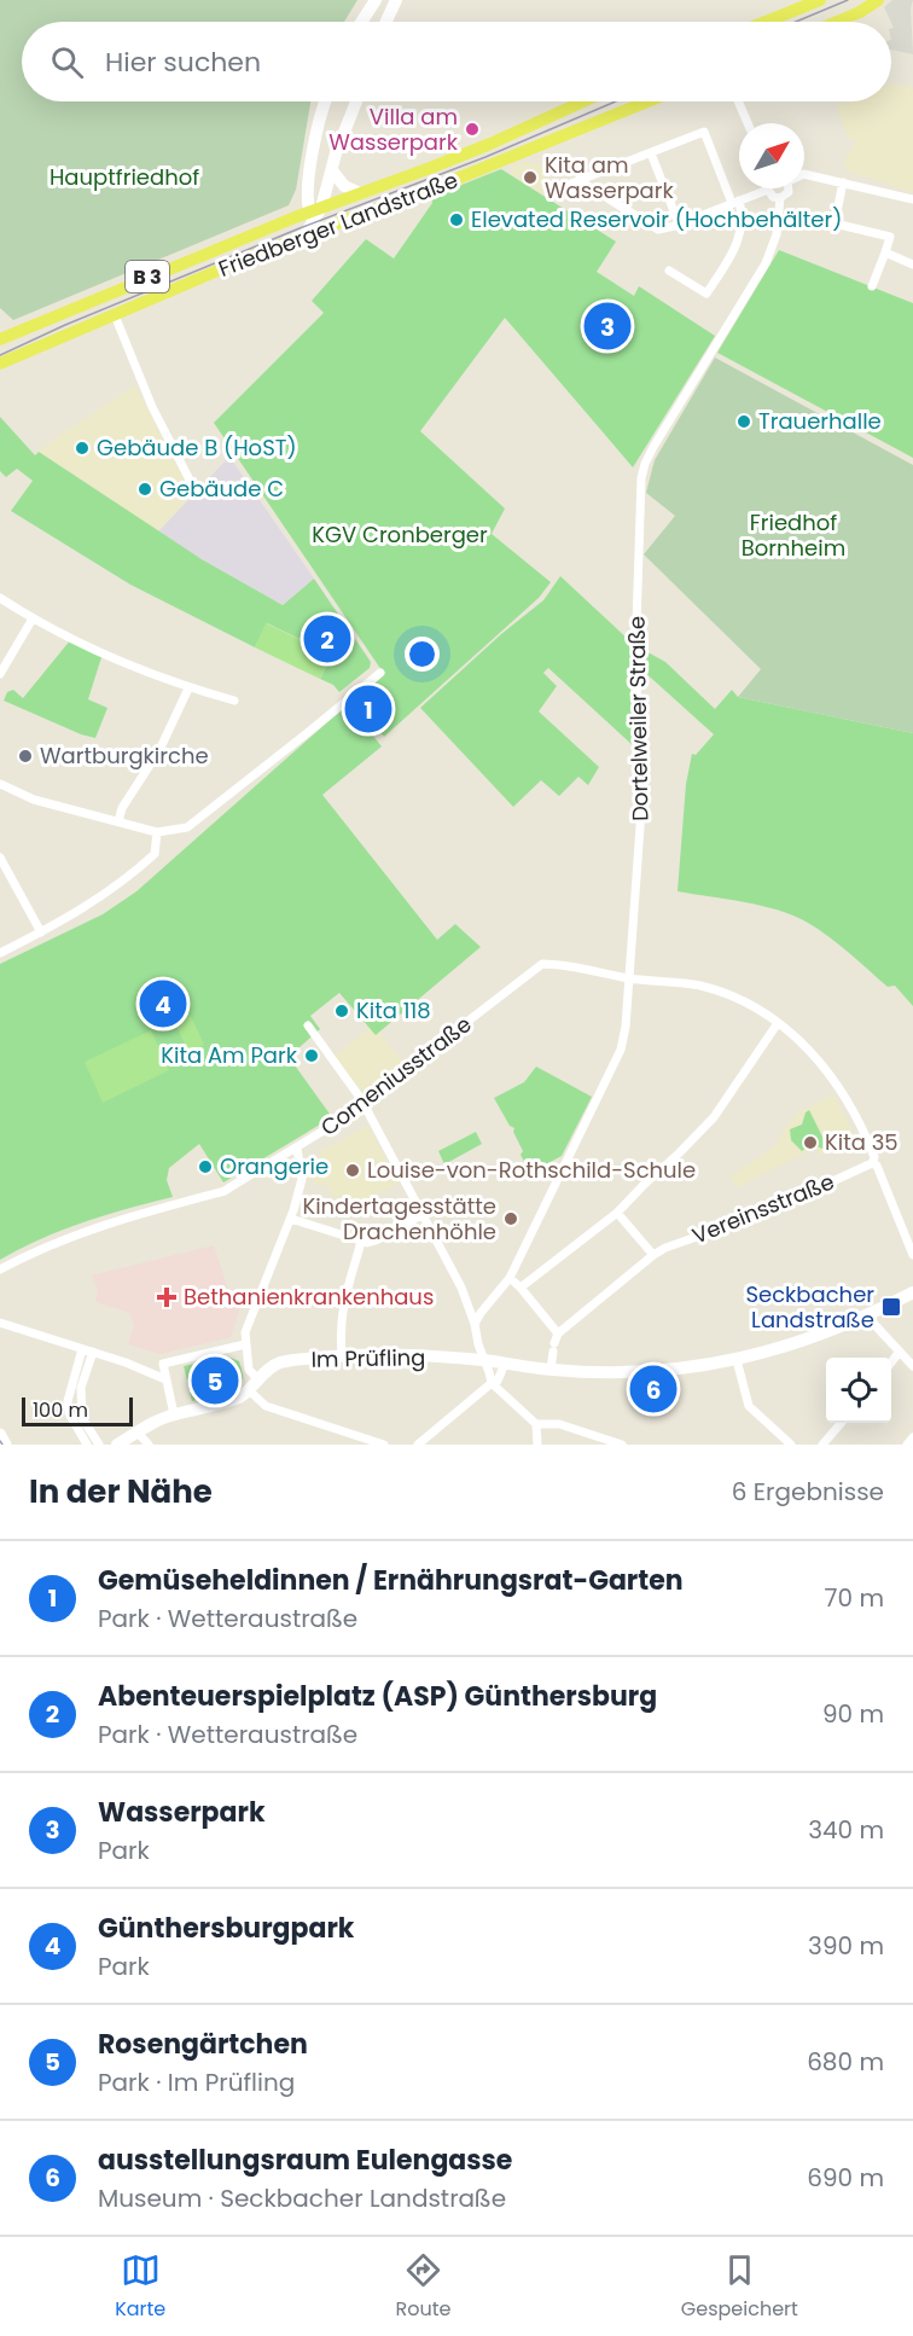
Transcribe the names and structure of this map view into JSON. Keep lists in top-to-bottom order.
{
  "streets": {
    "main road": ["Friedberger Landstraße", "B 3", "Im Prüfling"],
    "street": ["Dortelweiler Straße", "Comeniusstraße", "Vereinsstraße"]
  },
  "crossings": [
    ["Dortelweiler Straße", "Comeniusstraße"],
    ["Comeniusstraße", "Vereinsstraße"]
  ],
  "parks": ["Hauptfriedhof", "Friedhof Bornheim", "KGV Cronberger"],
  "places": {
    "other": [
      "Villa am Wasserpark",
      "Kita am Wasserpark",
      "Elevated Reservoir (Hochbehälter)",
      "Trauerhalle",
      "Gebäude B (HoST)",
      "Gebäude C",
      "Wartburgkirche",
      "Kita 118",
      "Kita Am Park",
      "Kita 35",
      "Orangerie",
      "Louise-von-Rothschild-Schule",
      "Kindertagesstätte Drachenhöhle"
    ],
    "health": ["Bethanienkrankenhaus"],
    "transit": ["Seckbacher Landstraße"]
  },
  "scale_bar": "100 m",
  "north": "top right",
  "page": {
    "search": "Hier suchen",
    "pins": [
      "3",
      "2",
      "1",
      "4",
      "5",
      "6"
    ],
    "scale": "100 m",
    "heading": ["In der Nähe", "6 Ergebnisse"],
    "list": [
      {
        "mark": "1",
        "name": "Gemüseheldinnen / Ernährungsrat-Garten",
        "note": "Park · Wetteraustraße",
        "value": "70 m"
      },
      {
        "mark": "2",
        "name": "Abenteuerspielplatz (ASP) Günthersburg",
        "note": "Park · Wetteraustraße",
        "value": "90 m"
      },
      {
        "mark": "3",
        "name": "Wasserpark",
        "note": "Park",
        "value": "340 m"
      },
      {
        "mark": "4",
        "name": "Günthersburgpark",
        "note": "Park",
        "value": "390 m"
      },
      {
        "mark": "5",
        "name": "Rosengärtchen",
        "note": "Park · Im Prüfling",
        "value": "680 m"
      },
      {
        "mark": "6",
        "name": "ausstellungsraum Eulengasse",
        "note": "Museum · Seckbacher Landstraße",
        "value": "690 m"
      }
    ],
    "nav": ["Karte", "Route", "Gespeichert"]
  }
}
